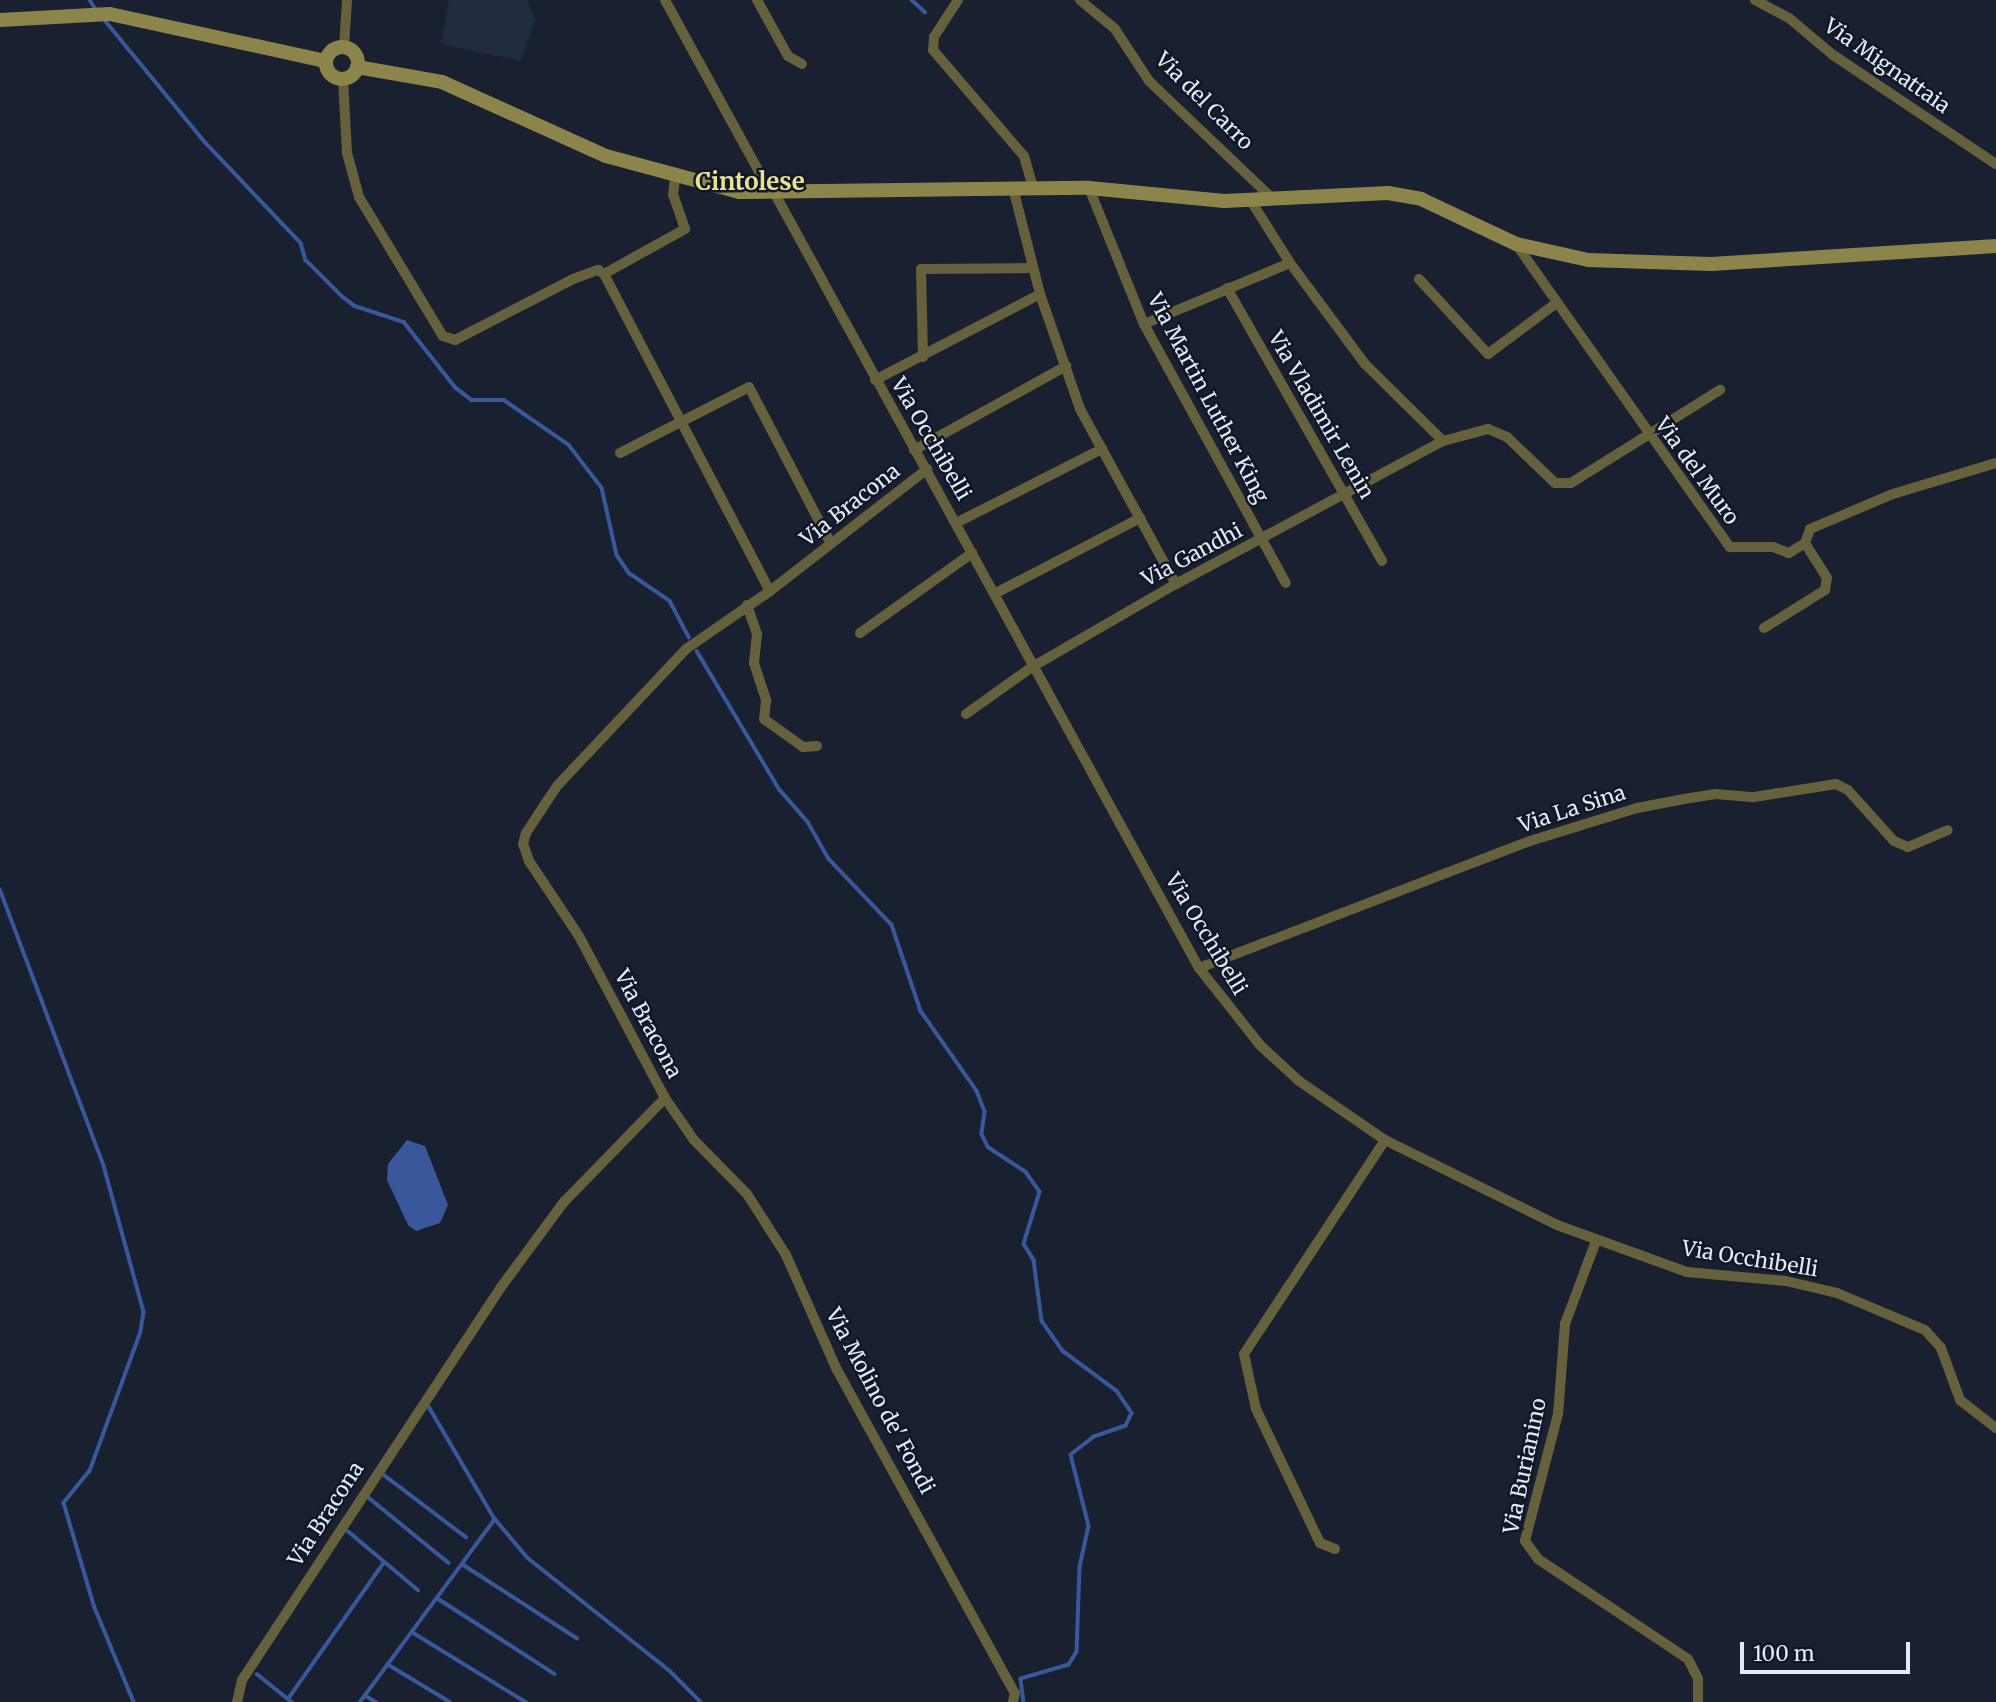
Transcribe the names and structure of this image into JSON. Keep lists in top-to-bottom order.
{
  "streets": {
    "street": [
      "Via Mignattaia",
      "Via del Carro",
      "Via Martin Luther King",
      "Via Vladimir Lenin",
      "Via Occhibelli",
      "Via del Muro",
      "Via Bracona",
      "Via Gandhi",
      "Via La Sina",
      "Via Molino de' Fondi",
      "Via Burianino"
    ]
  },
  "crossings": [
    ["Via Martin Luther King", "Via Gandhi"],
    ["Via Vladimir Lenin", "Via Gandhi"],
    ["Via Occhibelli", "Via Bracona"],
    ["Via Occhibelli", "Via Gandhi"],
    ["Via Occhibelli", "Via La Sina"],
    ["Via Occhibelli", "Via Burianino"],
    ["Via del Muro", "Via Gandhi"],
    ["Via Bracona", "Via Molino de' Fondi"]
  ],
  "districts": ["Cintolese"],
  "scale_bar": "100 m"
}
